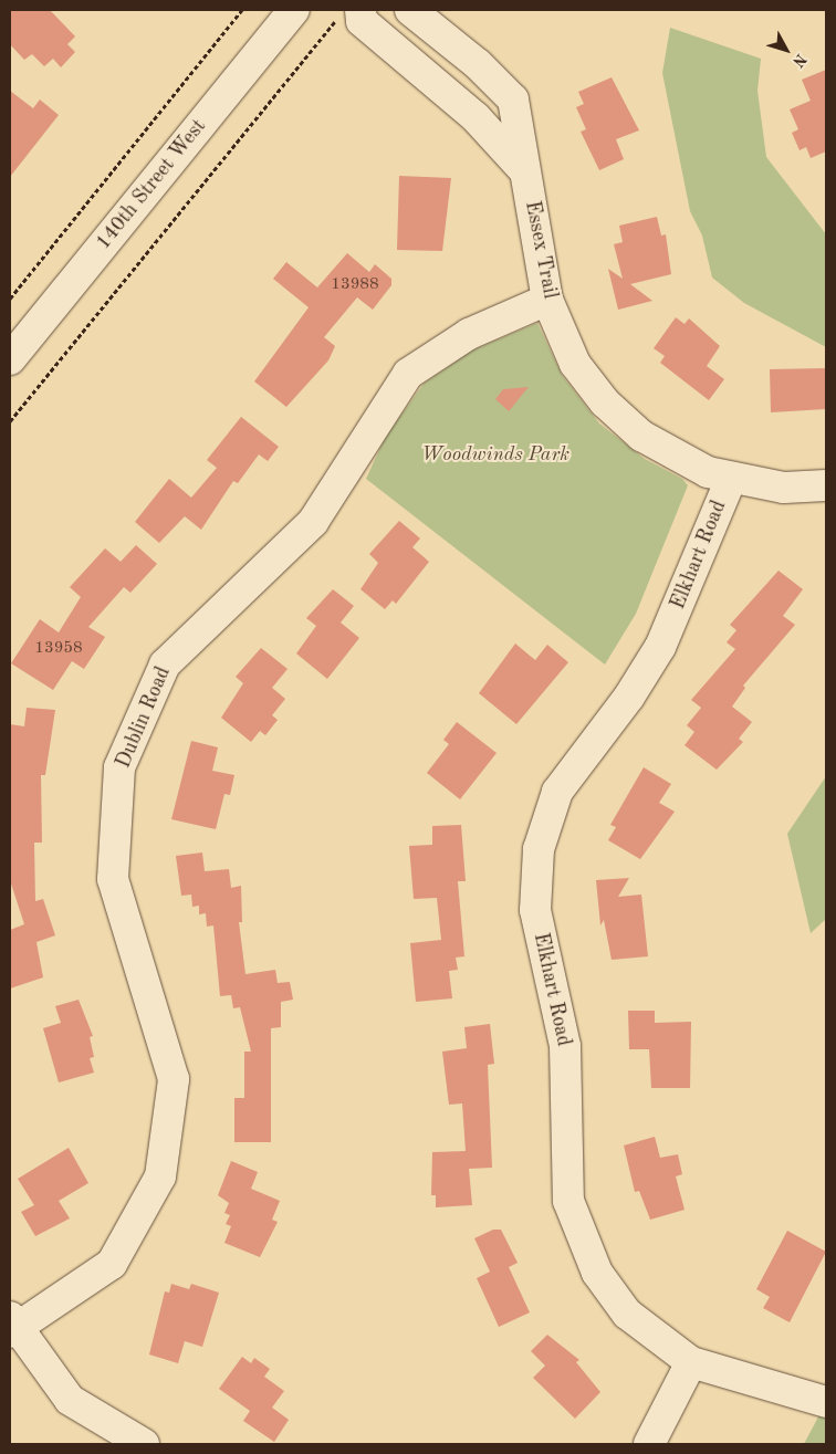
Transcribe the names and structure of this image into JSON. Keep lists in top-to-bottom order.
{
  "streets": {
    "street": [
      "140th Street West",
      "Essex Trail",
      "Elkhart Road",
      "Dublin Road"
    ]
  },
  "crossings": [
    ["Essex Trail", "Elkhart Road"],
    ["Essex Trail", "Dublin Road"]
  ],
  "parks": ["Woodwinds Park"],
  "house_numbers": ["13988", "13958"],
  "north": "bottom right"
}
